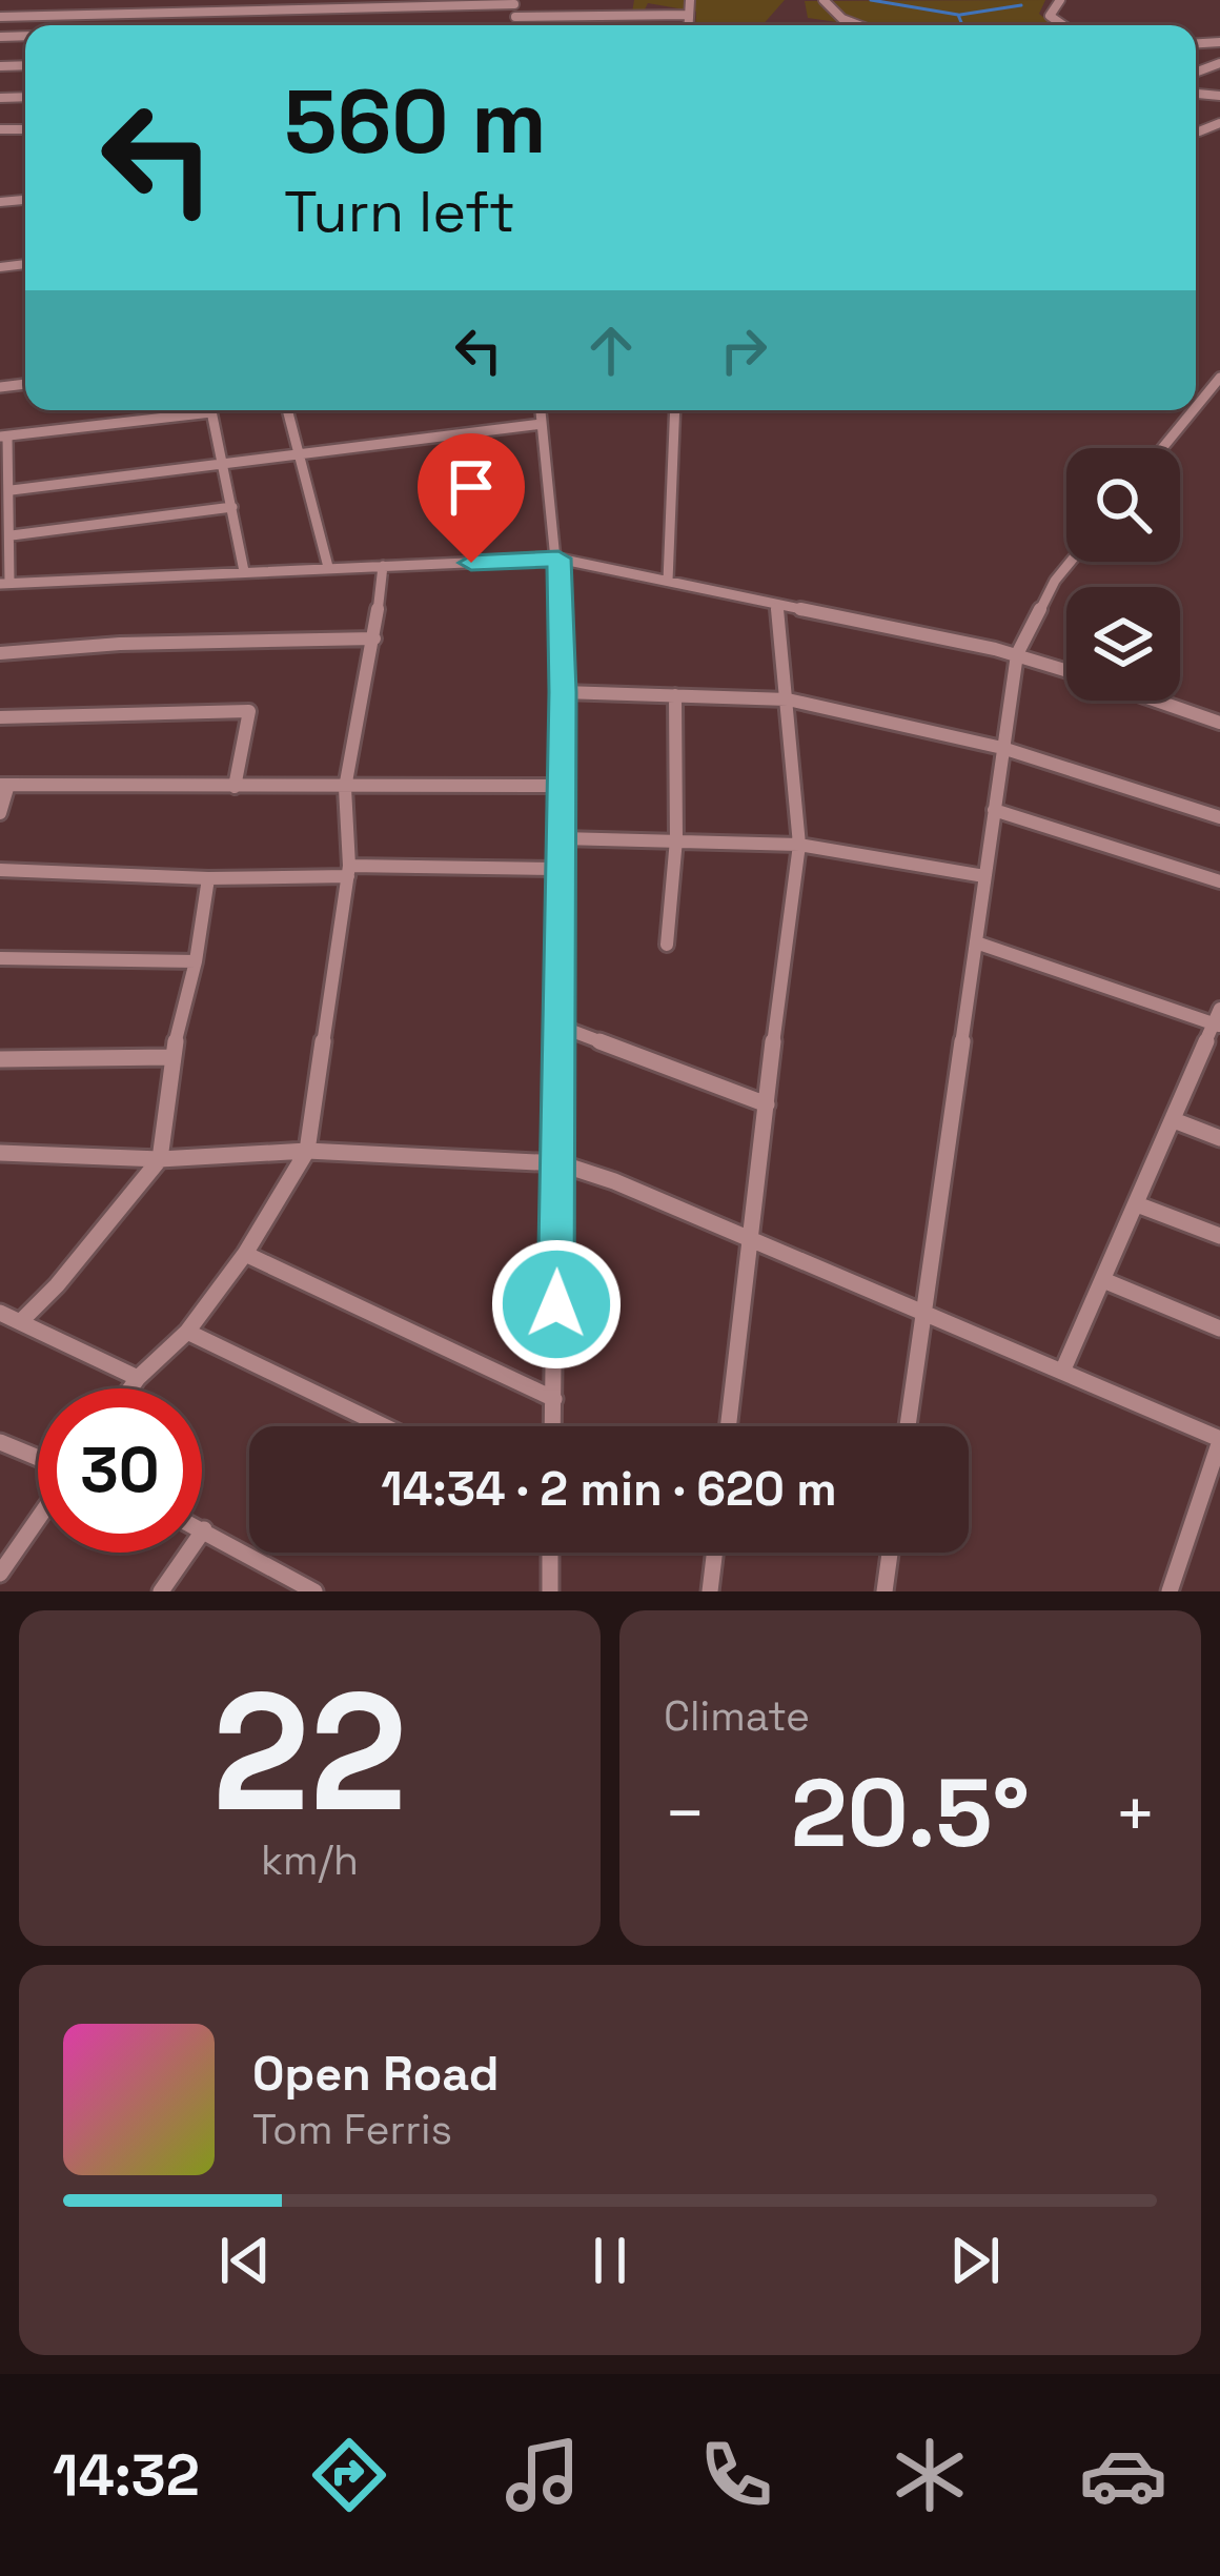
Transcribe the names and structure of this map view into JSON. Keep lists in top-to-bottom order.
{
  "page": {
    "turn": ["560 m", "Turn left"],
    "limit": "30",
    "trip": "14:34 · 2 min · 620 m",
    "tile": [
      ["22", "km/h"],
      "Climate"
    ],
    "heat": ["−", "20.5°", "+"],
    "song": ["Open Road", "Tom Ferris"],
    "tabs": "14:32"
  }
}
